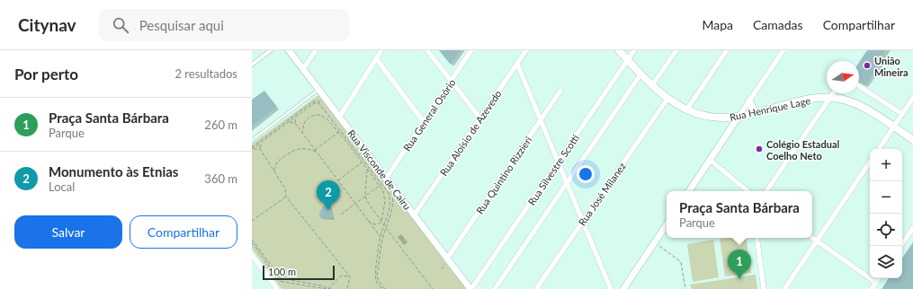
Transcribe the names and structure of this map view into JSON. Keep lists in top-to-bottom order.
{
  "streets": {
    "main road": ["Rua Henrique Lage"],
    "street": [
      "Rua General Osório",
      "Rua Aloísio de Azevedo",
      "Rua Visconde de Cairu",
      "Rua Silvestre Scotti",
      "Rua Quintino Rizzieri",
      "Rua José Milanez"
    ]
  },
  "crossings": [
    ["Rua Henrique Lage", "Rua Silvestre Scotti"],
    ["Rua Henrique Lage", "Rua José Milanez"],
    ["Rua General Osório", "Rua Visconde de Cairu"],
    ["Rua Aloísio de Azevedo", "Rua Visconde de Cairu"],
    ["Rua Visconde de Cairu", "Rua Silvestre Scotti"],
    ["Rua Visconde de Cairu", "Rua Quintino Rizzieri"]
  ],
  "places": ["União Mineira", "Colégio Estadual Coelho Neto"],
  "scale_bar": "100 m",
  "north": "right",
  "page": {
    "header": "Citynav",
    "search": "Pesquisar aqui",
    "nav": ["Mapa", "Camadas", "Compartilhar"],
    "heading": ["Por perto", "2 resultados"],
    "list": [
      {
        "mark": "1",
        "name": "Praça Santa Bárbara",
        "note": "Parque",
        "value": "260 m"
      },
      {
        "mark": "2",
        "name": "Monumento às Etnias",
        "note": "Local",
        "value": "360 m"
      }
    ],
    "map_buttons": ["+", "−"],
    "pins": ["2", "1"],
    "popup": ["Praça Santa Bárbara", "Parque"],
    "buttons": ["Salvar", "Compartilhar"],
    "scale": "100 m"
  }
}
